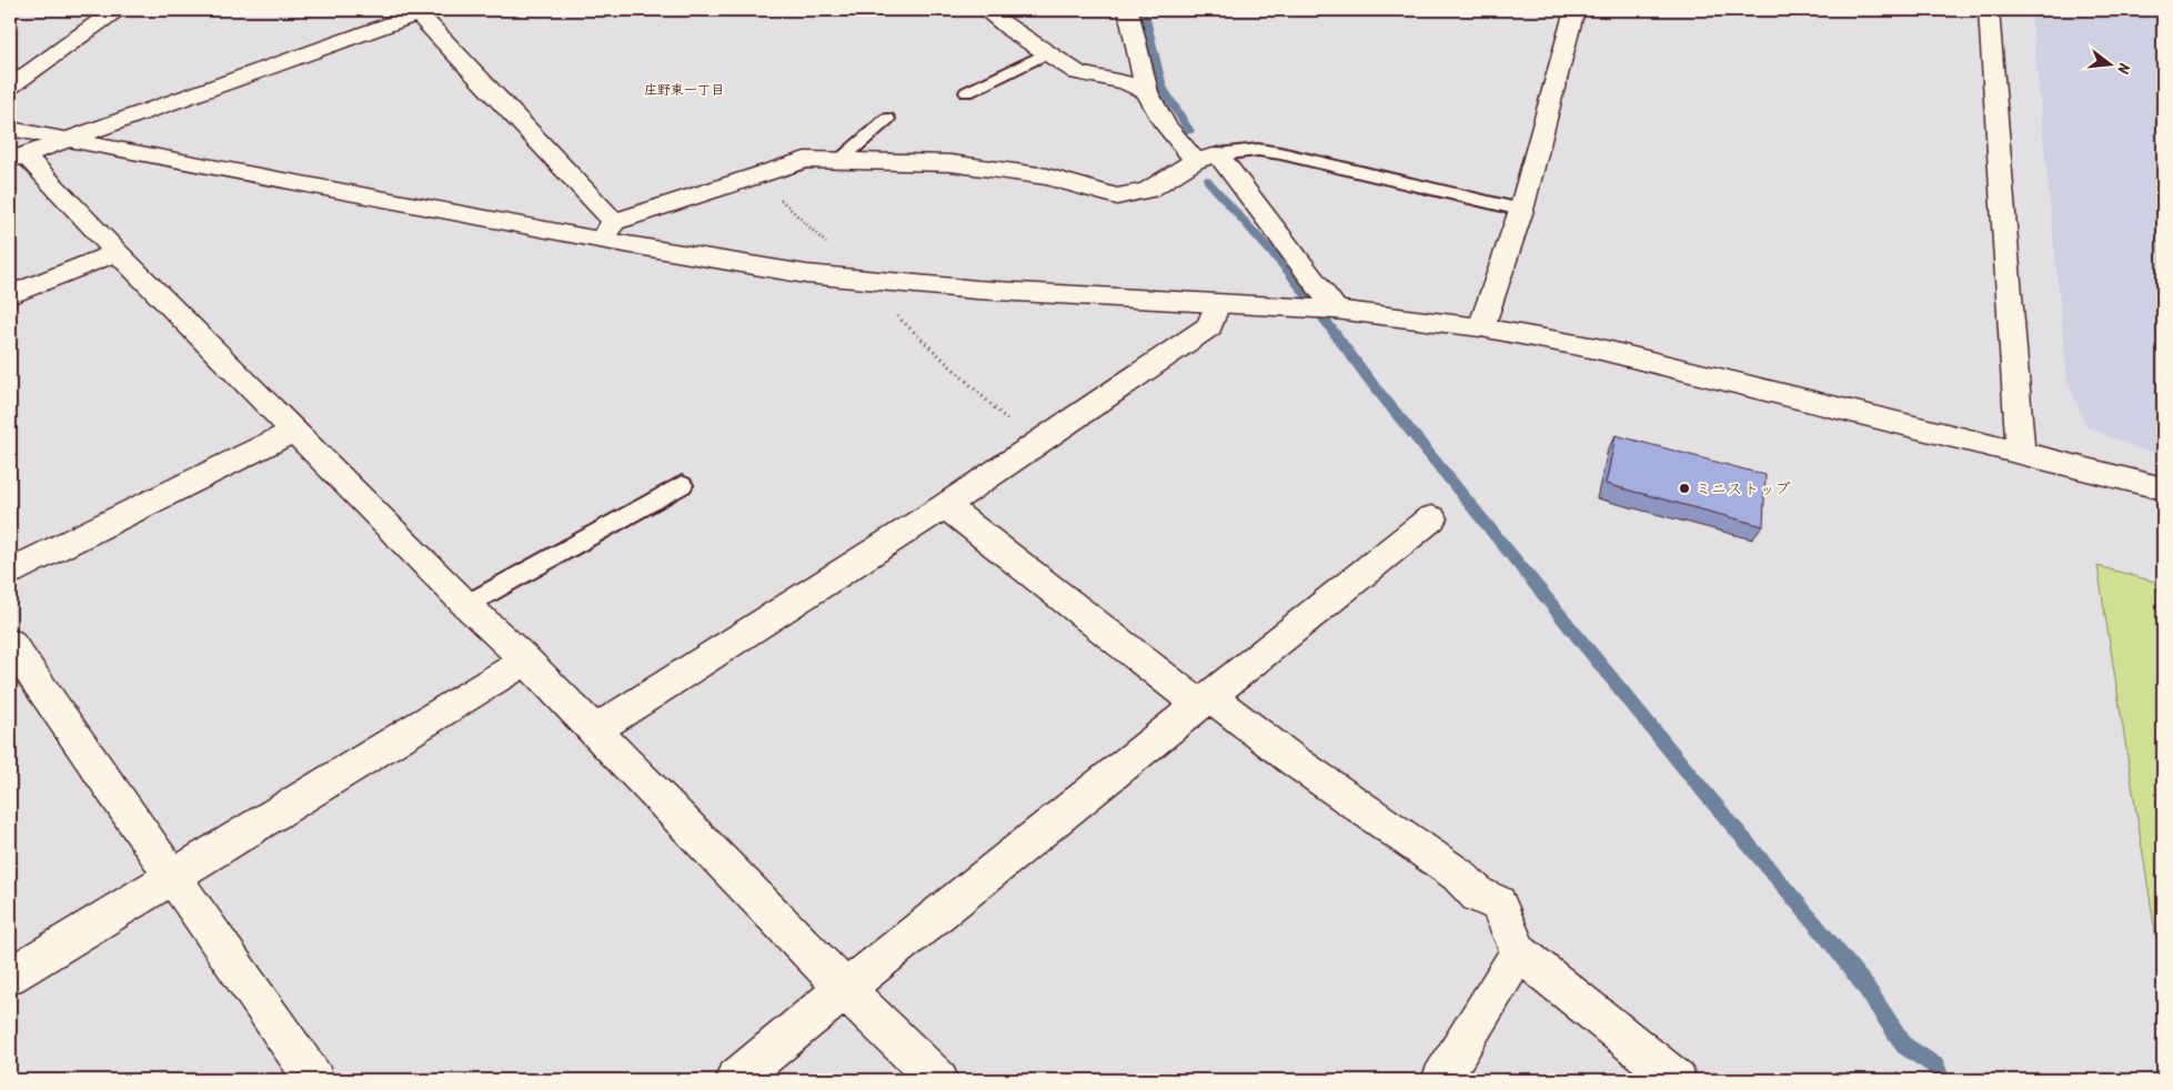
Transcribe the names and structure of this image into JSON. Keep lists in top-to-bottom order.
{
  "districts": ["庄野東一丁目"],
  "places": ["ミニストップ"],
  "north": "right"
}
